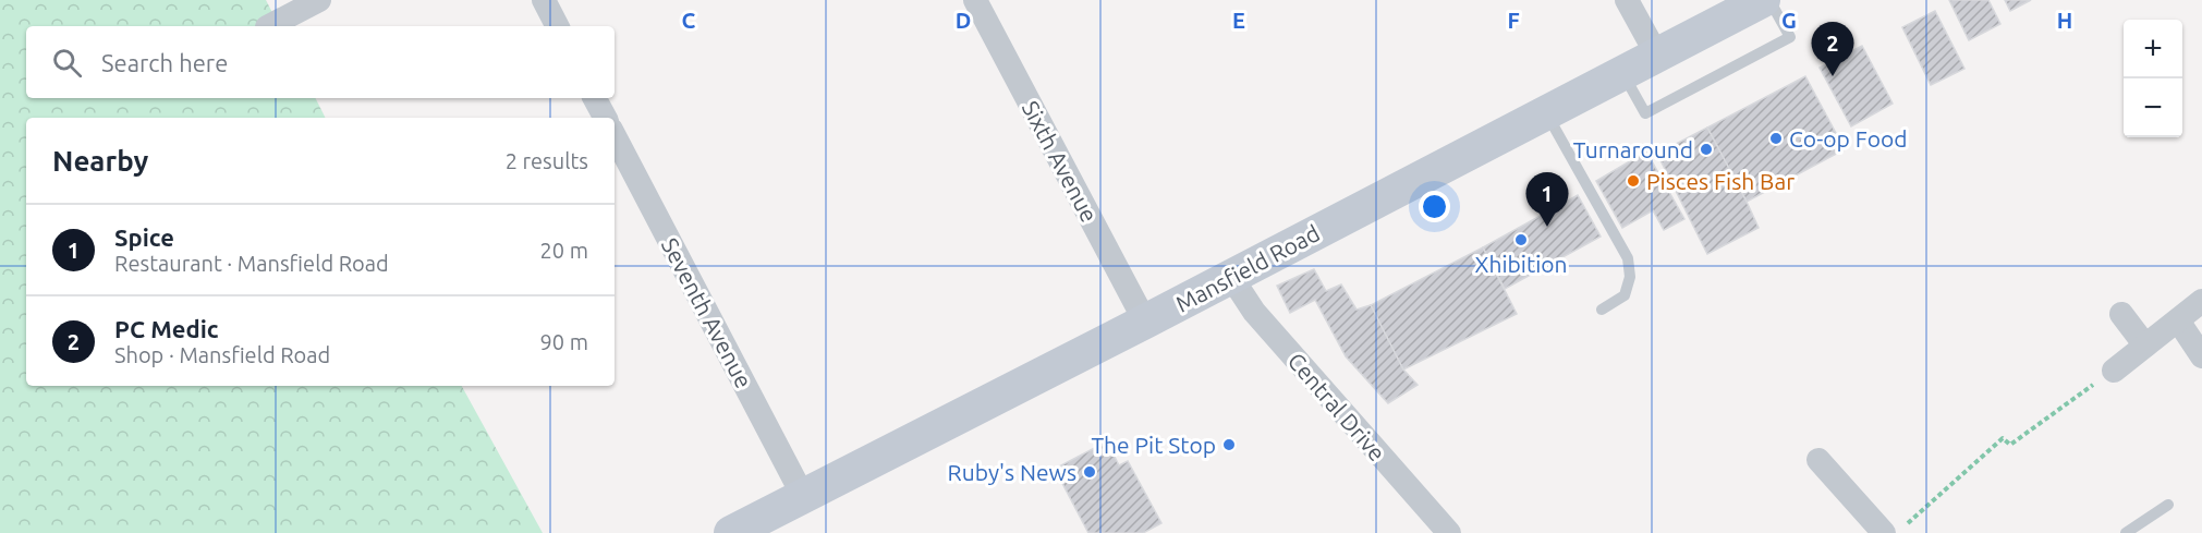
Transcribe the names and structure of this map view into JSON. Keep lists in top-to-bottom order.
{
  "streets": {
    "main road": ["Mansfield Road"],
    "street": ["Sixth Avenue", "Seventh Avenue", "Central Drive"]
  },
  "crossings": [
    ["Sixth Avenue", "Mansfield Road"],
    ["Mansfield Road", "Seventh Avenue"],
    ["Mansfield Road", "Central Drive"]
  ],
  "places": [
    "Co-op Food",
    "Turnaround",
    "Pisces Fish Bar",
    "Xhibition",
    "The Pit Stop",
    "Ruby's News"
  ],
  "page": {
    "map_buttons": ["+", "−"],
    "pins": ["2", "1"],
    "search": "Search here",
    "heading": ["Nearby", "2 results"],
    "list": [
      {
        "mark": "1",
        "name": "Spice",
        "note": "Restaurant · Mansfield Road",
        "value": "20 m"
      },
      {
        "mark": "2",
        "name": "PC Medic",
        "note": "Shop · Mansfield Road",
        "value": "90 m"
      }
    ]
  },
  "grid": {
    "columns": [
      "C",
      "D",
      "E",
      "F",
      "G",
      "H"
    ]
  }
}
